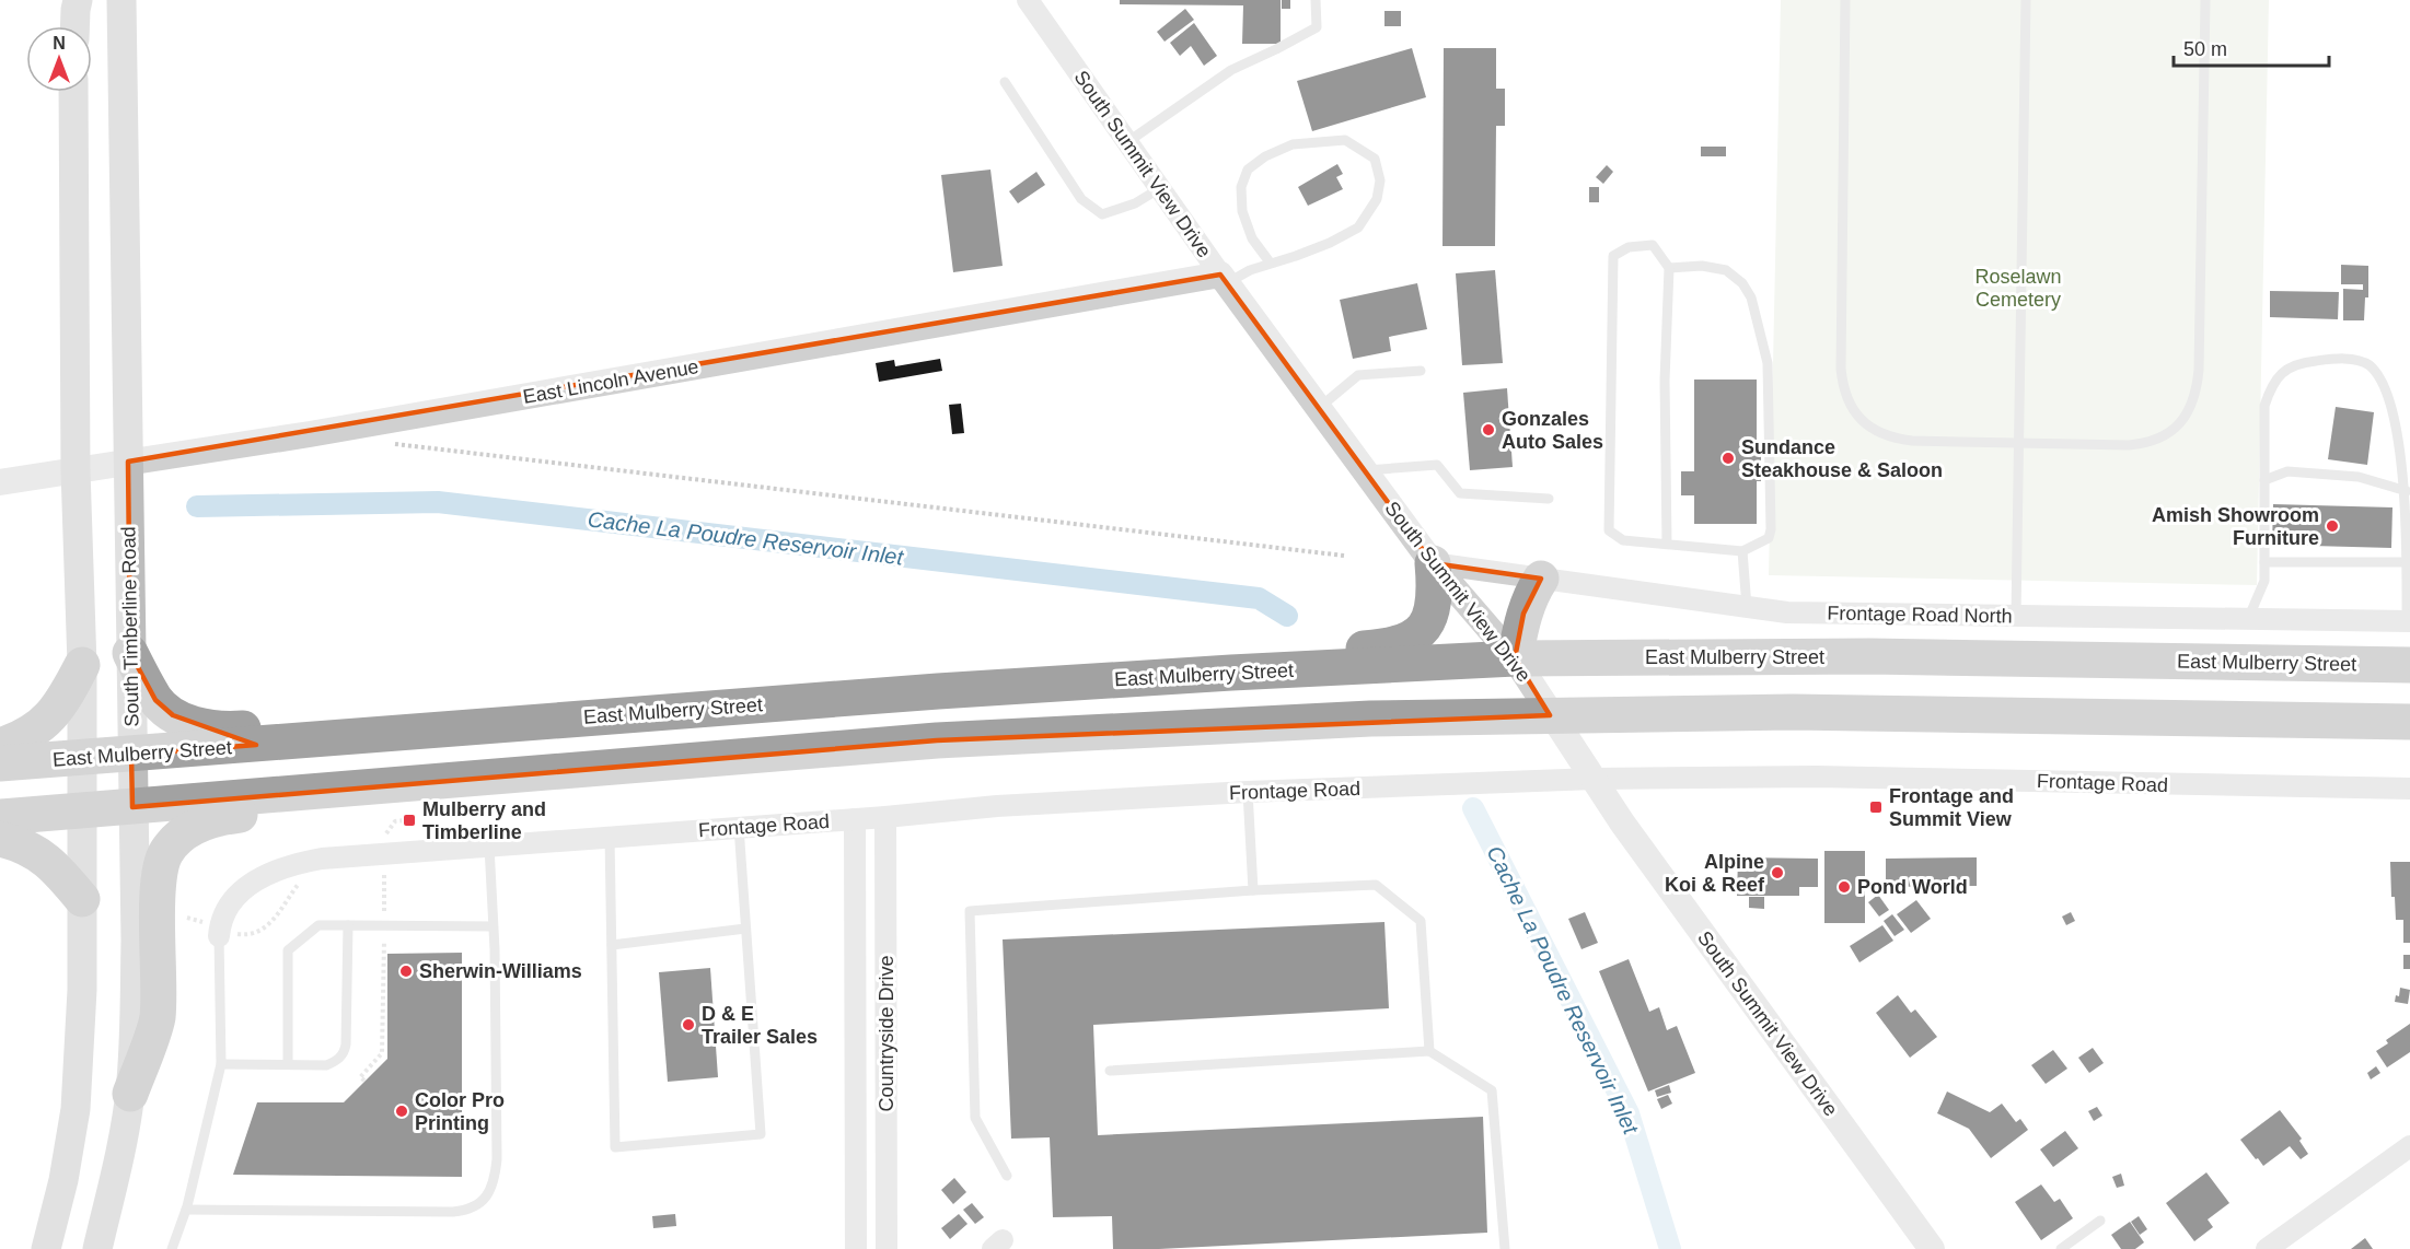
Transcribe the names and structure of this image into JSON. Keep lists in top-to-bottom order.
{
  "streets": {
    "highway": ["East Mulberry Street"],
    "main road": ["South Timberline Road"],
    "street": [
      "South Summit View Drive",
      "East Lincoln Avenue",
      "Frontage Road North",
      "Frontage Road",
      "Countryside Drive"
    ]
  },
  "crossings": [
    ["South Summit View Drive", "East Lincoln Avenue"],
    ["South Summit View Drive", "Frontage Road North"],
    ["South Summit View Drive", "East Mulberry Street"],
    ["South Summit View Drive", "Frontage Road"],
    ["East Lincoln Avenue", "South Timberline Road"],
    ["South Timberline Road", "East Mulberry Street"],
    ["Frontage Road", "Countryside Drive"]
  ],
  "water": ["Cache La Poudre Reservoir Inlet"],
  "parks": ["Roselawn Cemetery"],
  "places": {
    "other": [
      "Gonzales Auto Sales",
      "Sundance Steakhouse & Saloon",
      "Amish Showroom Furniture",
      "Alpine Koi & Reef",
      "Pond World",
      "Sherwin-Williams",
      "D & E Trailer Sales",
      "Color Pro Printing"
    ],
    "transit": ["Frontage and Summit View", "Mulberry and Timberline"]
  },
  "scale_bar": "50 m",
  "north": "top"
}
